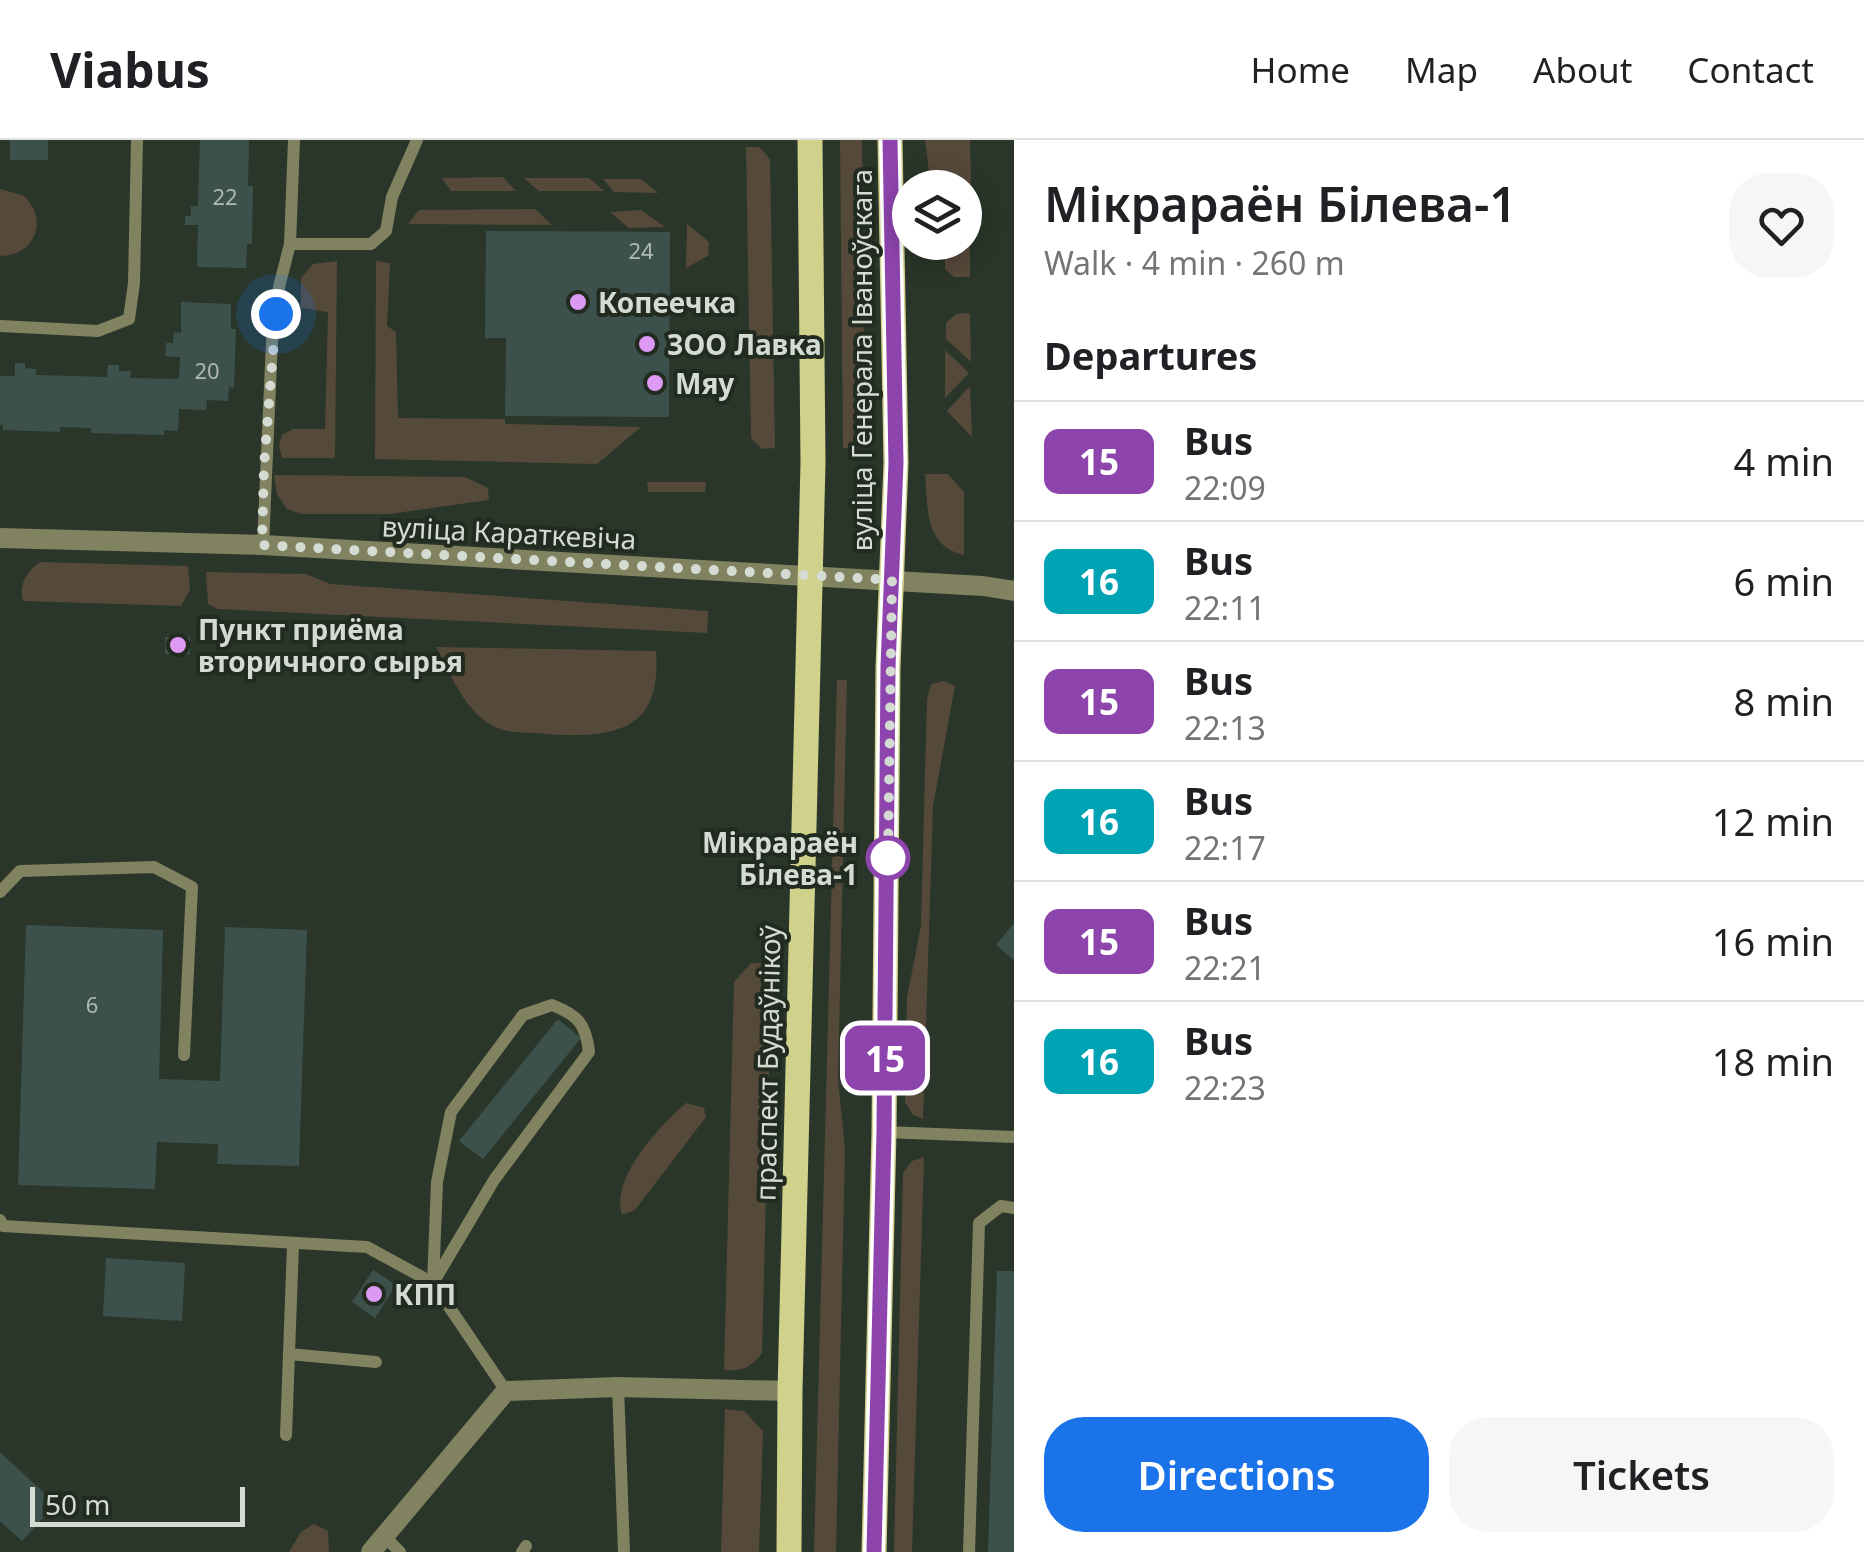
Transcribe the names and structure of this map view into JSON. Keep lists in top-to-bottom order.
{
  "streets": {
    "main road": ["вуліца Генерала Іваноўскага", "праспект Будаўнікоў"],
    "street": ["вуліца Караткевіча"]
  },
  "crossings": [
    ["вуліца Генерала Іваноўскага", "вуліца Караткевіча"],
    ["вуліца Генерала Іваноўскага", "праспект Будаўнікоў"],
    ["вуліца Караткевіча", "праспект Будаўнікоў"]
  ],
  "places": [
    "Копеечка",
    "ЗОО Лавка",
    "Мяу",
    "Пункт приёма вторичного сырья",
    "Мікрараён Білева-1",
    "КПП"
  ],
  "lines": ["bus line 15"],
  "house_numbers": [
    "22",
    "24",
    "20",
    "6"
  ],
  "scale_bar": "50 m",
  "page": {
    "header": "Viabus",
    "nav": [
      "Home",
      "Map",
      "About",
      "Contact"
    ],
    "on_map": "15",
    "heading": [
      ["Мікрараён Білева-1", "Walk · 4 min · 260 m"],
      "Departures"
    ],
    "list": [
      {
        "mark": "15",
        "name": "Bus",
        "note": "22:09",
        "value": "4 min"
      },
      {
        "mark": "16",
        "name": "Bus",
        "note": "22:11",
        "value": "6 min"
      },
      {
        "mark": "15",
        "name": "Bus",
        "note": "22:13",
        "value": "8 min"
      },
      {
        "mark": "16",
        "name": "Bus",
        "note": "22:17",
        "value": "12 min"
      },
      {
        "mark": "15",
        "name": "Bus",
        "note": "22:21",
        "value": "16 min"
      },
      {
        "mark": "16",
        "name": "Bus",
        "note": "22:23",
        "value": "18 min"
      }
    ],
    "buttons": ["Directions", "Tickets"],
    "scale": "50 m"
  }
}
